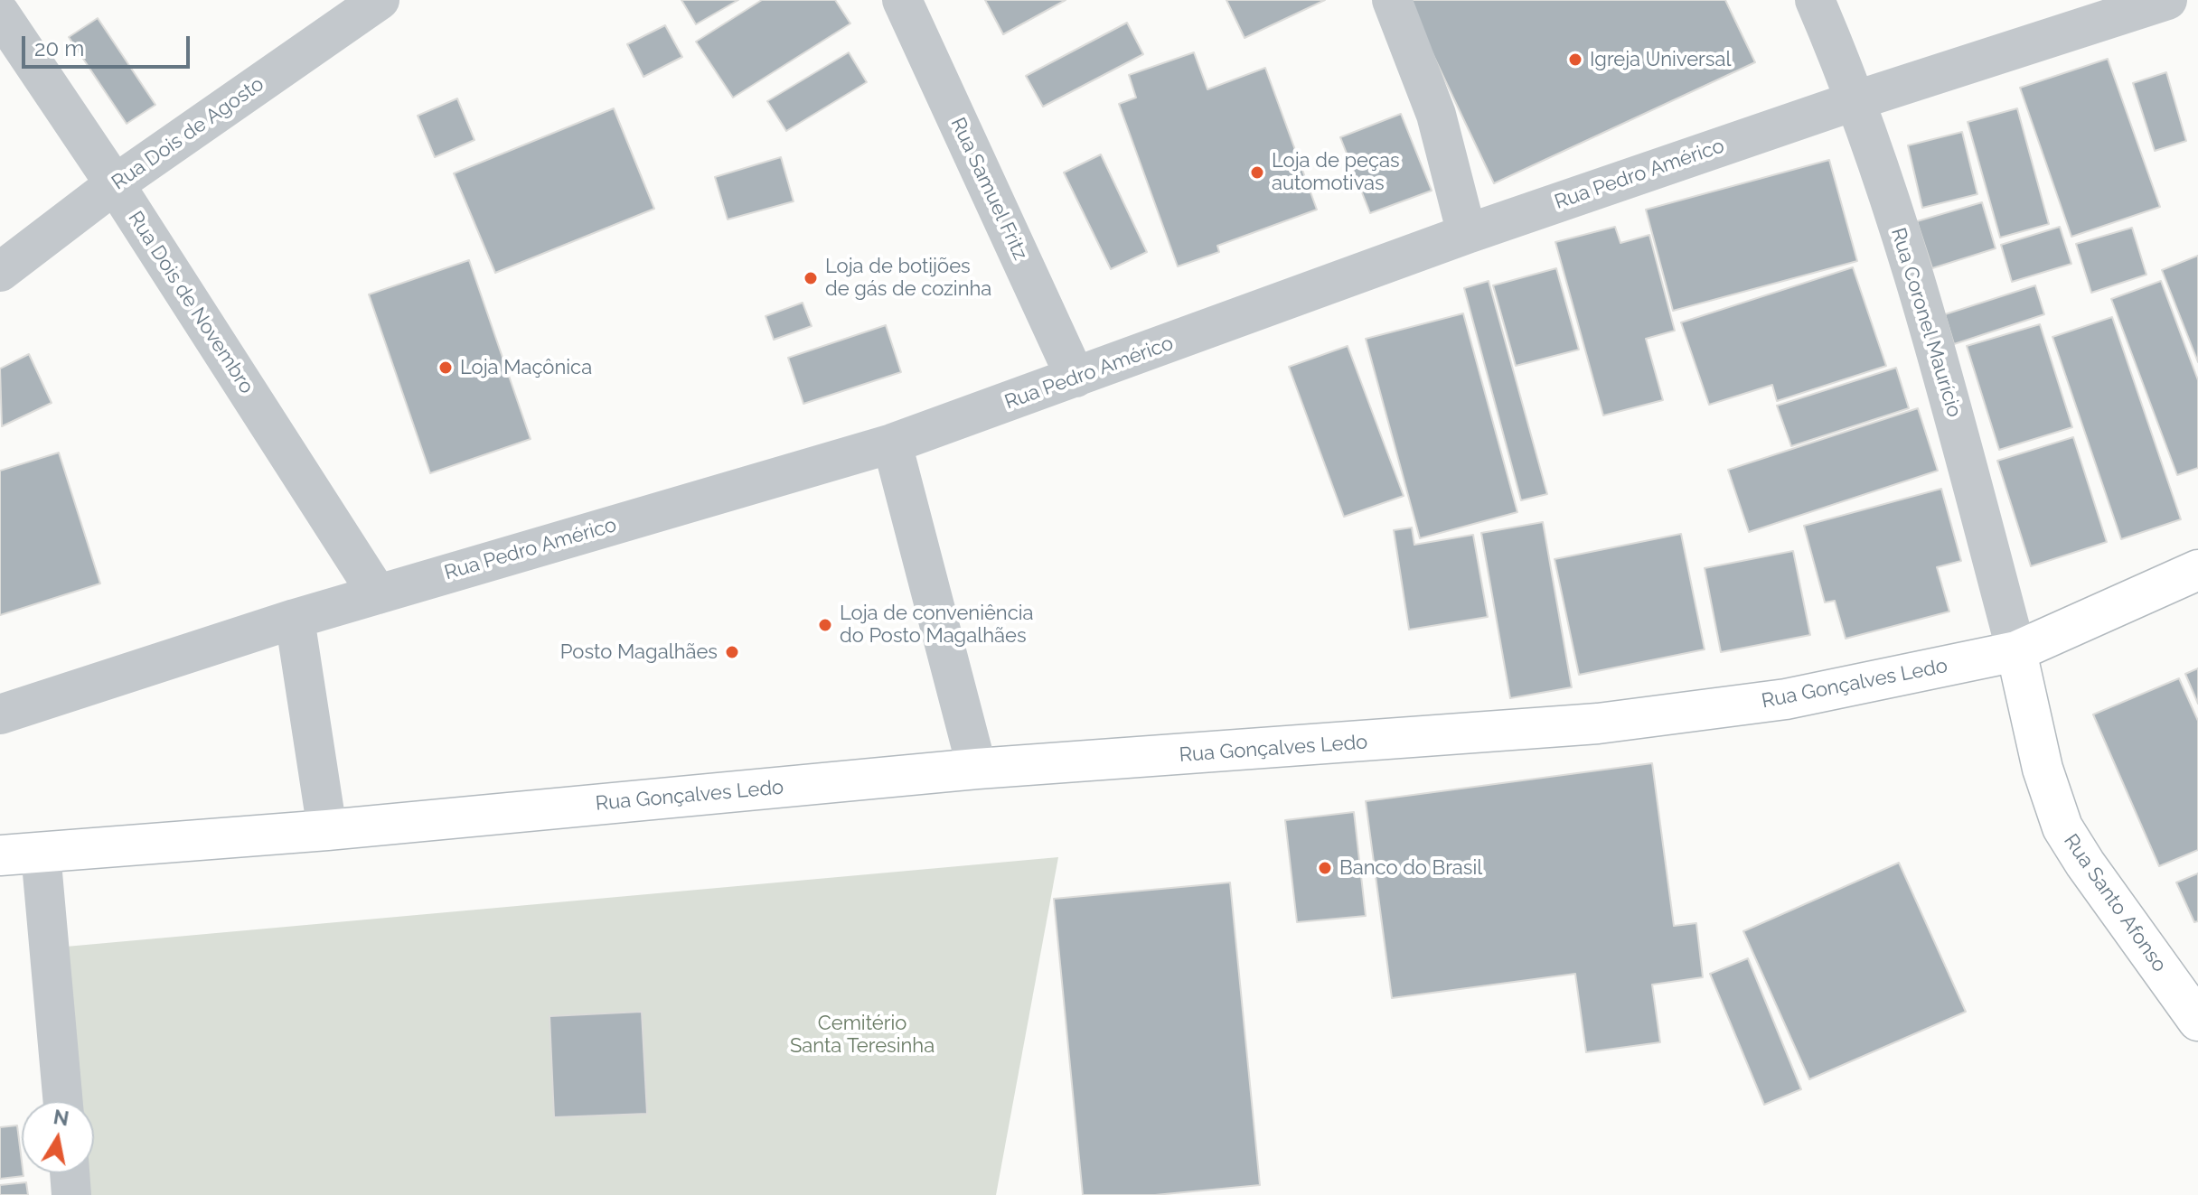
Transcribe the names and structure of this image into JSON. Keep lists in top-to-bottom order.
{
  "streets": {
    "main road": ["Rua Gonçalves Ledo", "Rua Santo Afonso"],
    "street": [
      "Rua Dois de Agosto",
      "Rua Pedro Américo",
      "Rua Samuel Fritz",
      "Rua Dois de Novembro",
      "Rua Coronel Maurício"
    ]
  },
  "crossings": [
    ["Rua Dois de Agosto", "Rua Dois de Novembro"],
    ["Rua Pedro Américo", "Rua Samuel Fritz"],
    ["Rua Pedro Américo", "Rua Dois de Novembro"],
    ["Rua Pedro Américo", "Rua Coronel Maurício"],
    ["Rua Coronel Maurício", "Rua Gonçalves Ledo"],
    ["Rua Coronel Maurício", "Rua Santo Afonso"],
    ["Rua Gonçalves Ledo", "Rua Santo Afonso"]
  ],
  "parks": ["Cemitério Santa Teresinha"],
  "places": [
    "Igreja Universal",
    "Loja de peças automotivas",
    "Loja de botijões de gás de cozinha",
    "Loja Maçônica",
    "Loja de conveniência do Posto Magalhães",
    "Posto Magalhães",
    "Banco do Brasil"
  ],
  "scale_bar": "20 m",
  "north": "top"
}
